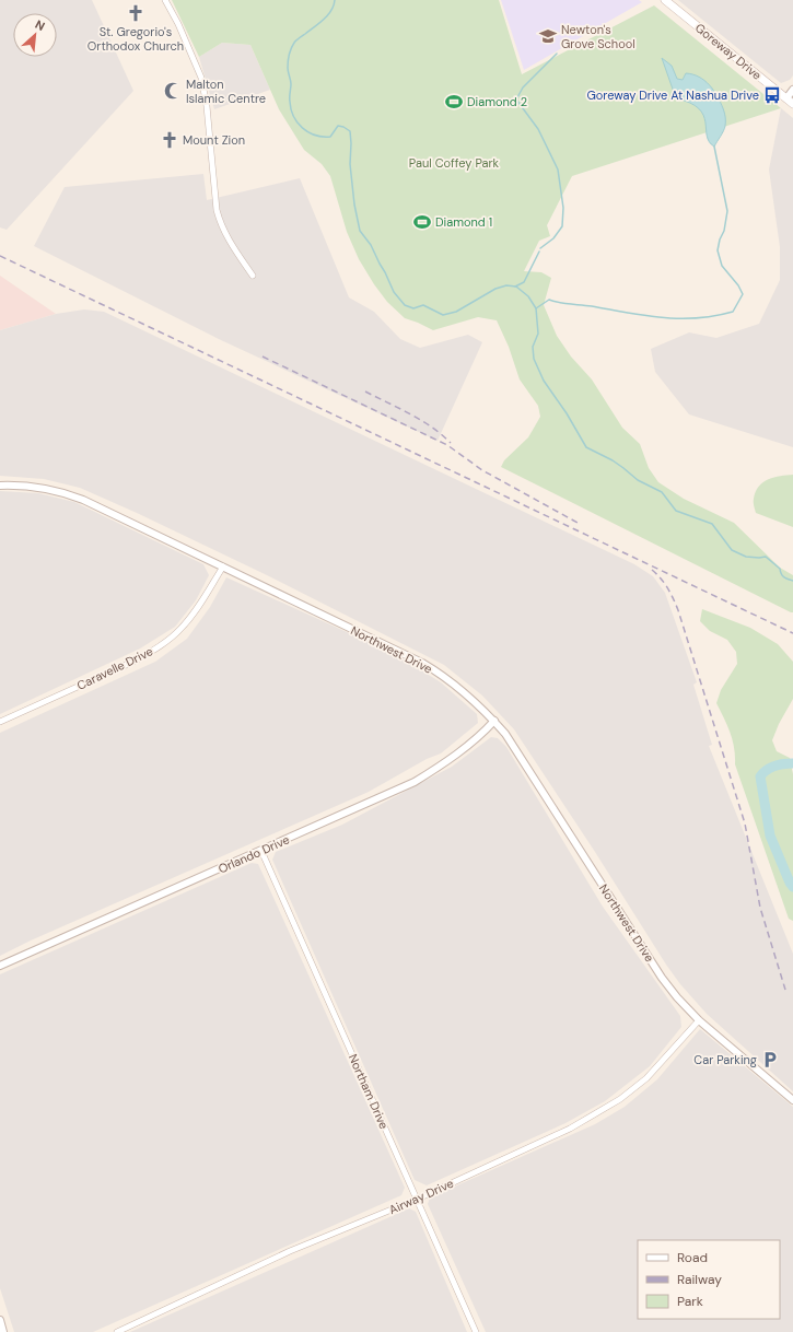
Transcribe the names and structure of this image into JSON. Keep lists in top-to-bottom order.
{
  "streets": {
    "main road": ["Goreway Drive"],
    "street": [
      "Northwest Drive",
      "Caravelle Drive",
      "Orlando Drive",
      "Northam Drive",
      "Airway Drive"
    ]
  },
  "crossings": [
    ["Northwest Drive", "Caravelle Drive"],
    ["Northwest Drive", "Orlando Drive"],
    ["Northwest Drive", "Airway Drive"],
    ["Orlando Drive", "Northam Drive"],
    ["Northam Drive", "Airway Drive"]
  ],
  "parks": ["Paul Coffey Park"],
  "places": {
    "church": ["St. Gregorio's Orthodox Church", "Mount Zion"],
    "school or university": ["Newton's Grove School"],
    "mosque": ["Malton Islamic Centre"],
    "bus stop": ["Goreway Drive At Nashua Drive"],
    "sports": ["Diamond 2", "Diamond 1"],
    "parking": ["Car Parking"]
  },
  "legend": ["Road", "Railway", "Park"],
  "north": "top right"
}
